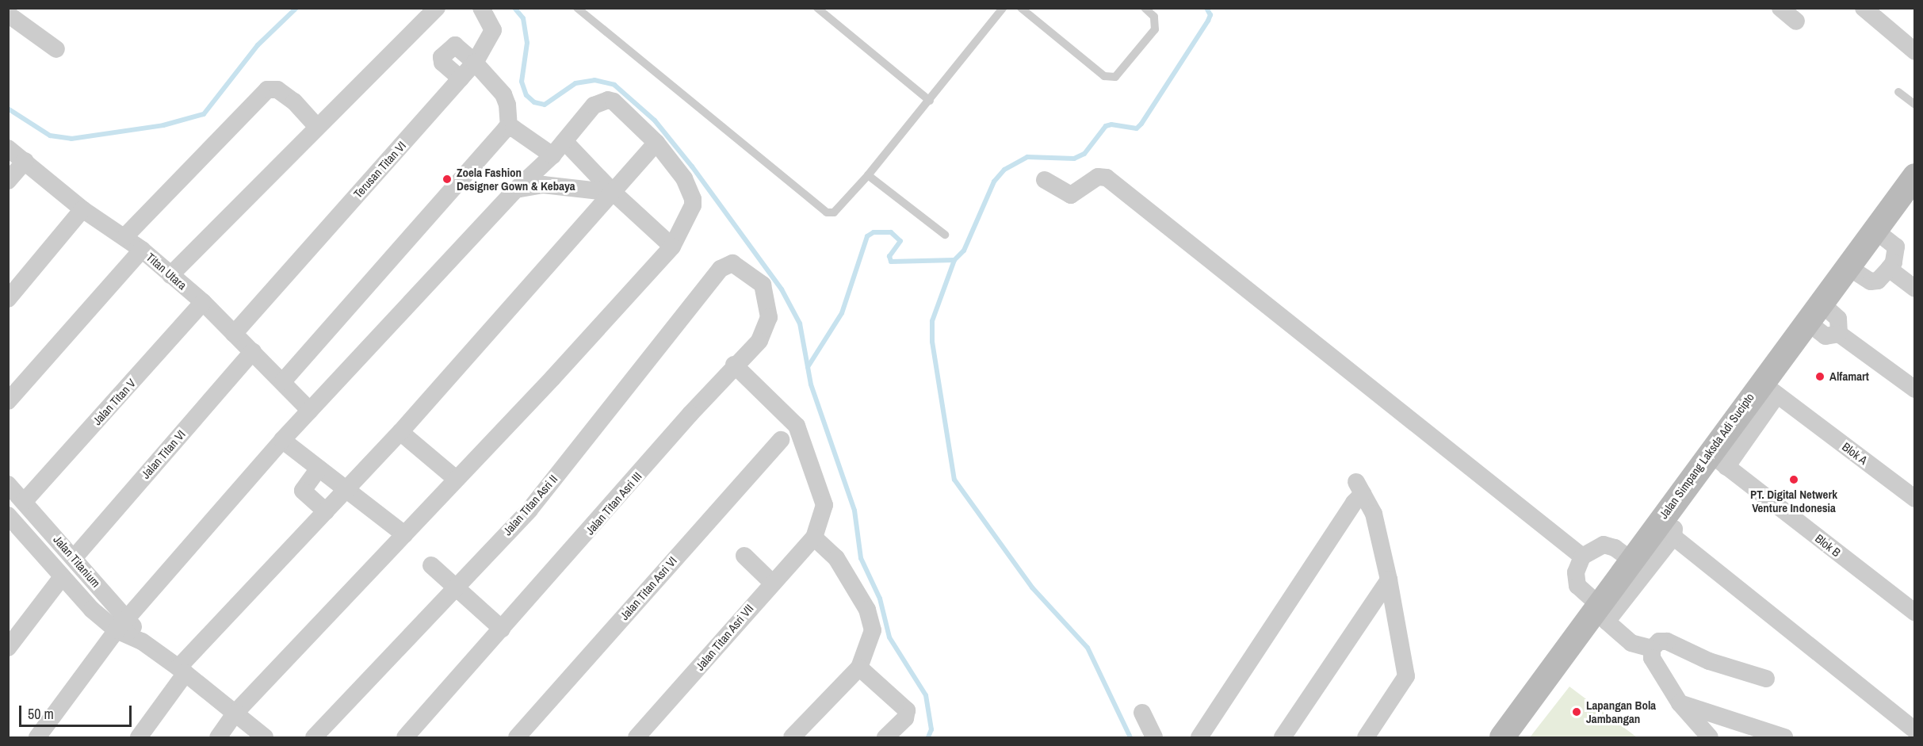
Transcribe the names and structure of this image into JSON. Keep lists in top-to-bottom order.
{
  "streets": {
    "street": [
      "Terusan Titan VI",
      "Titan Utara",
      "Jalan Titan V",
      "Blok A",
      "Jalan Titan VI",
      "Jalan Simpang Laksda Adi Sucipto",
      "Jalan Titan Asri III",
      "Jalan Titan Asri II",
      "Blok B",
      "Jalan Titanium",
      "Jalan Titan Asri VI",
      "Jalan Titan Asri VII"
    ]
  },
  "crossings": [
    ["Terusan Titan VI", "Titan Utara"],
    ["Titan Utara", "Jalan Titan V"],
    ["Titan Utara", "Jalan Titan VI"],
    ["Jalan Titan V", "Jalan Titanium"],
    ["Blok A", "Jalan Simpang Laksda Adi Sucipto"],
    ["Jalan Titan VI", "Jalan Titanium"],
    ["Jalan Simpang Laksda Adi Sucipto", "Blok B"],
    ["Jalan Titan Asri III", "Jalan Titan Asri II"]
  ],
  "places": [
    "Zoela Fashion Designer Gown & Kebaya",
    "Alfamart",
    "PT. Digital Netwerk Venture Indonesia",
    "Lapangan Bola Jambangan"
  ],
  "scale_bar": "50 m"
}
